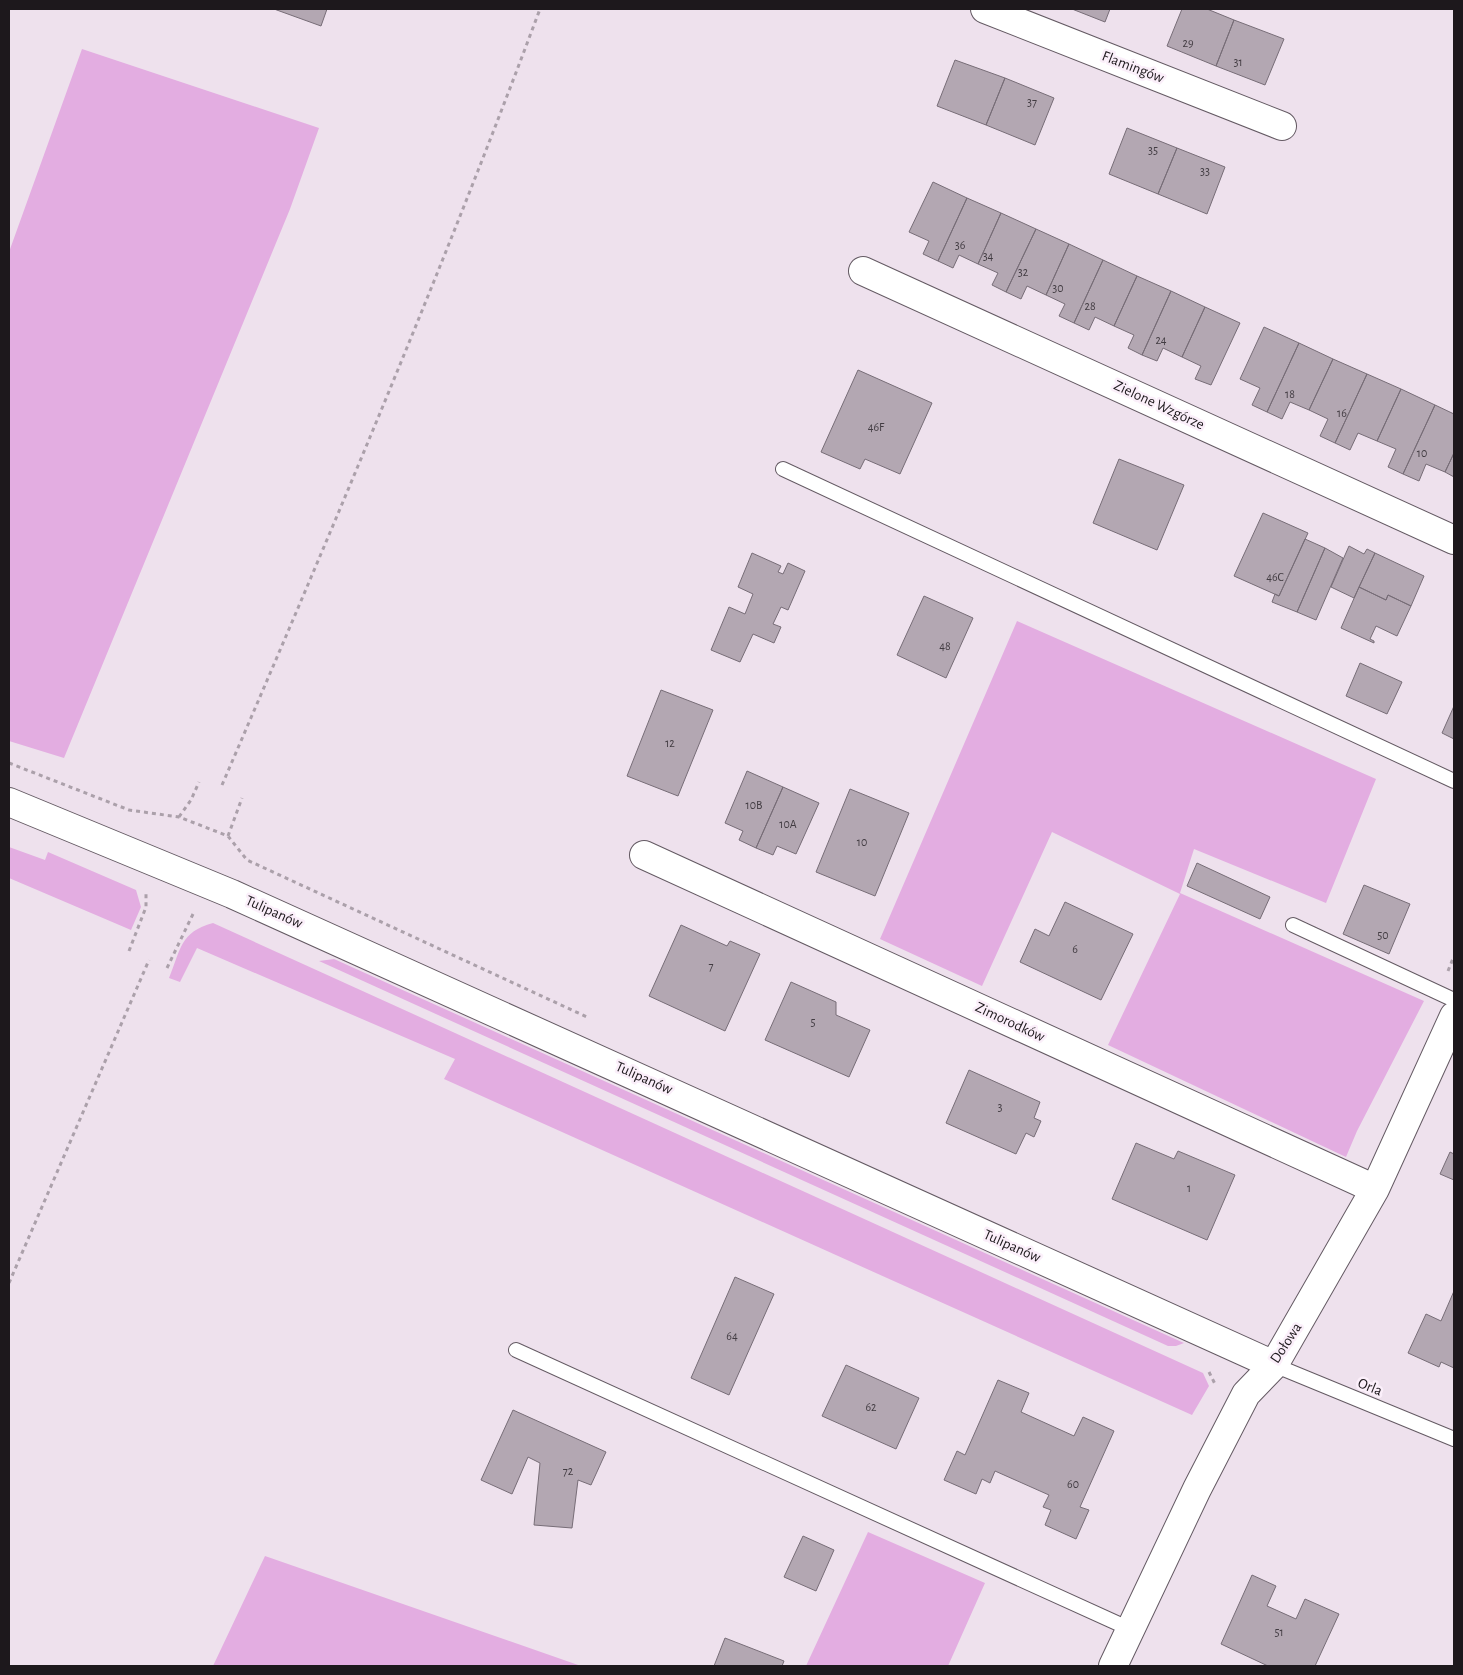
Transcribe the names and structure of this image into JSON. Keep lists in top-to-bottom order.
{
  "streets": {
    "street": [
      "Flamingów",
      "Zielone Wzgórze",
      "Tulipanów",
      "Zimorodków",
      "Dołowa"
    ],
    "lane": ["Orla"]
  },
  "crossings": [
    ["Tulipanów", "Dołowa"],
    ["Tulipanów", "Orla"],
    ["Zimorodków", "Dołowa"],
    ["Dołowa", "Orla"]
  ],
  "house_numbers": [
    "29",
    "31",
    "37",
    "35",
    "33",
    "36",
    "34",
    "32",
    "30",
    "28",
    "24",
    "18",
    "16",
    "46F",
    "10",
    "46C",
    "48",
    "12",
    "10B",
    "10A",
    "10",
    "50",
    "6",
    "7",
    "5",
    "3",
    "1",
    "64",
    "62",
    "72",
    "60",
    "51"
  ]
}
